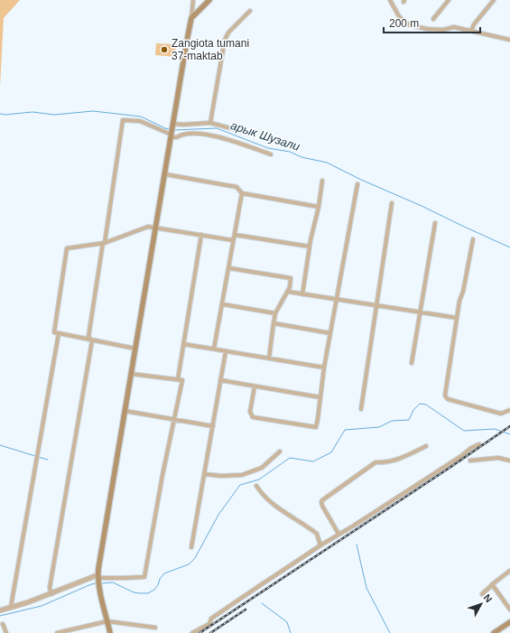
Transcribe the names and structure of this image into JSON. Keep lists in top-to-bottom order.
{
  "water": ["арык Шузали"],
  "places": ["Zangiota tumani 37-maktab"],
  "scale_bar": "200 m",
  "north": "top right"
}
